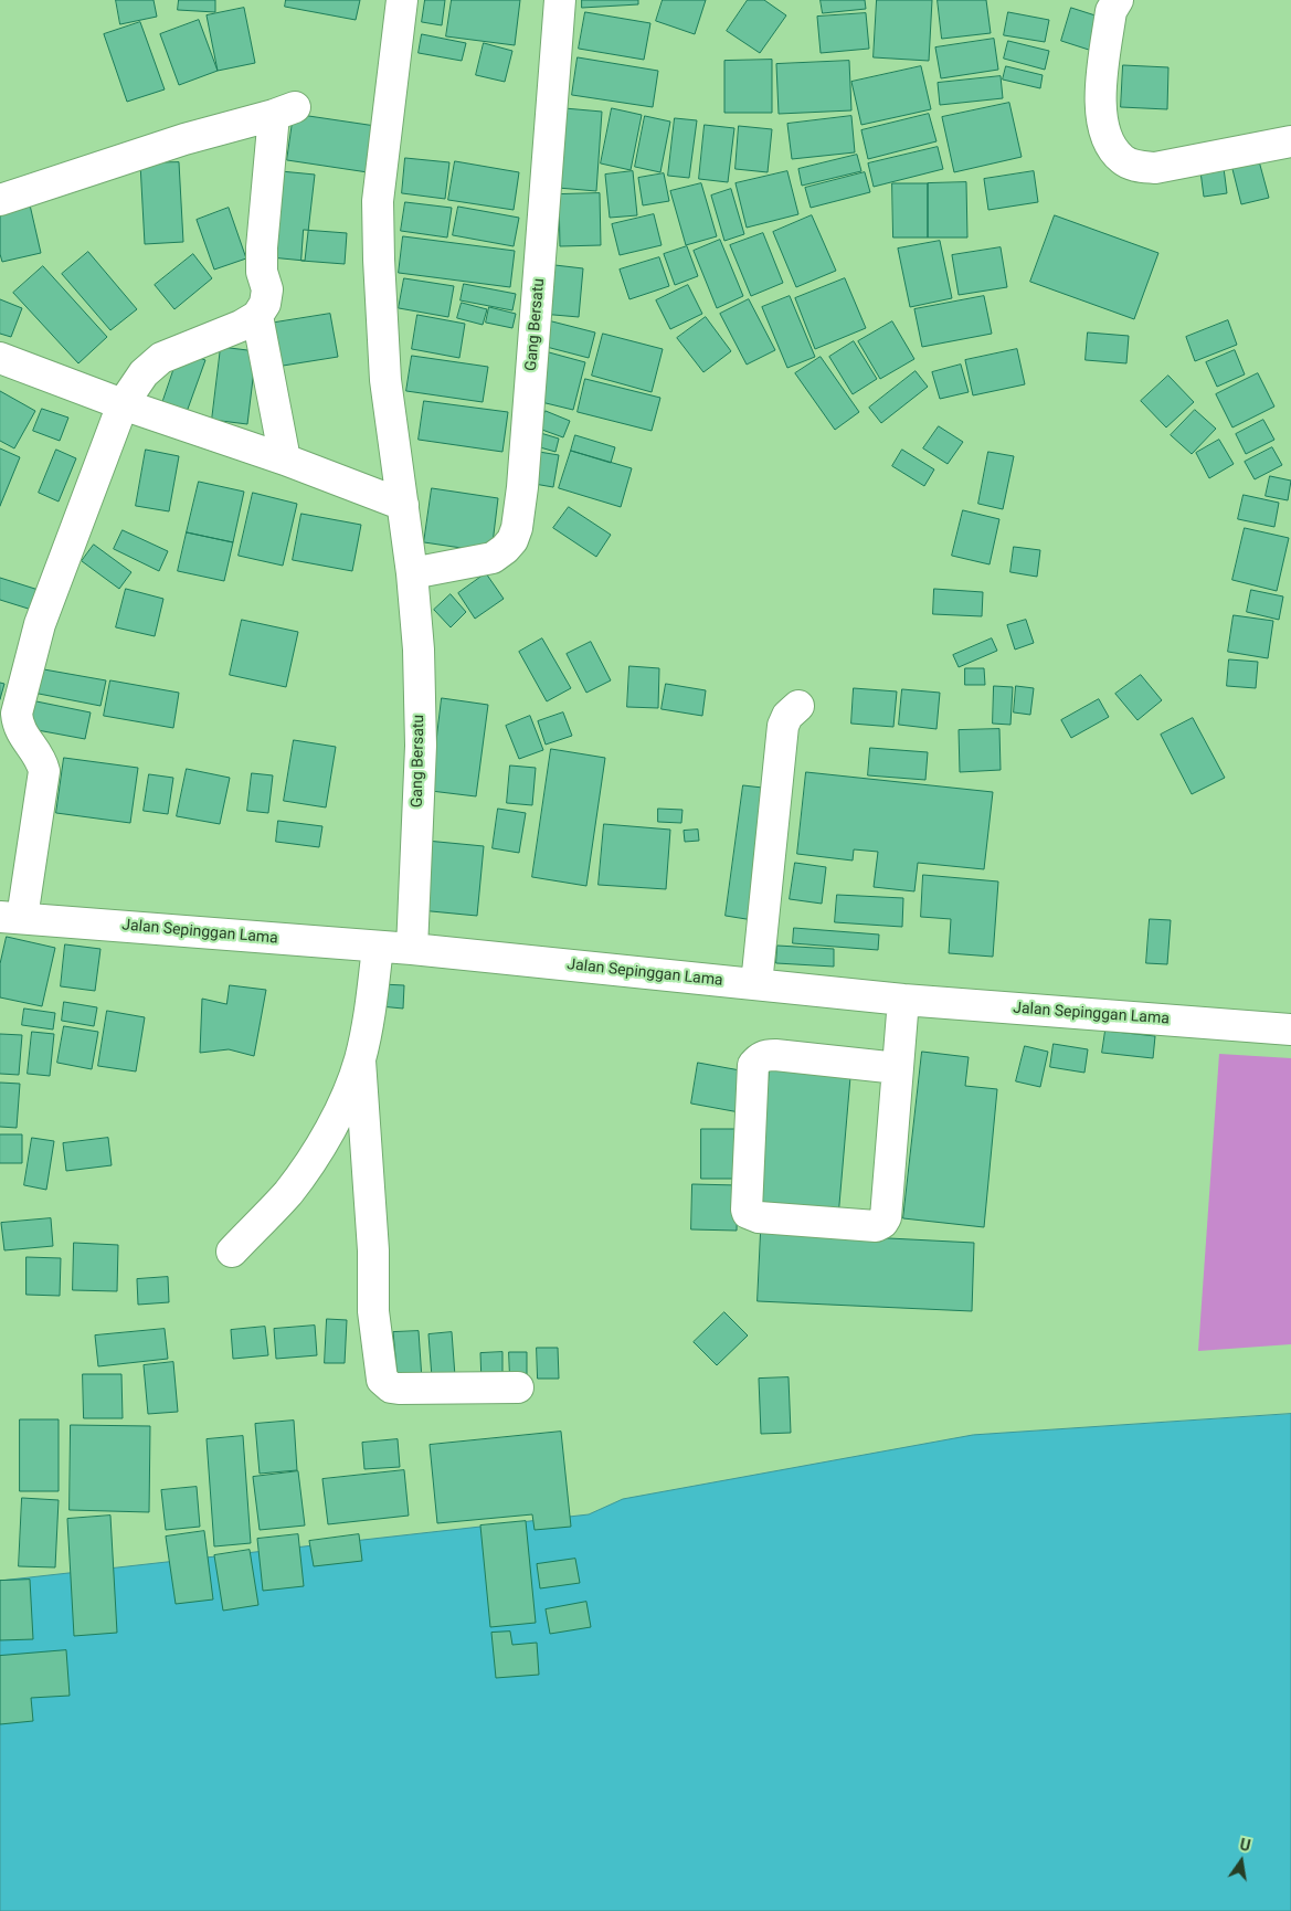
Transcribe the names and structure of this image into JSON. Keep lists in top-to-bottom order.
{
  "streets": {
    "street": ["Gang Bersatu", "Jalan Sepinggan Lama"]
  },
  "crossings": [
    ["Gang Bersatu", "Jalan Sepinggan Lama"]
  ],
  "north": "top"
}
